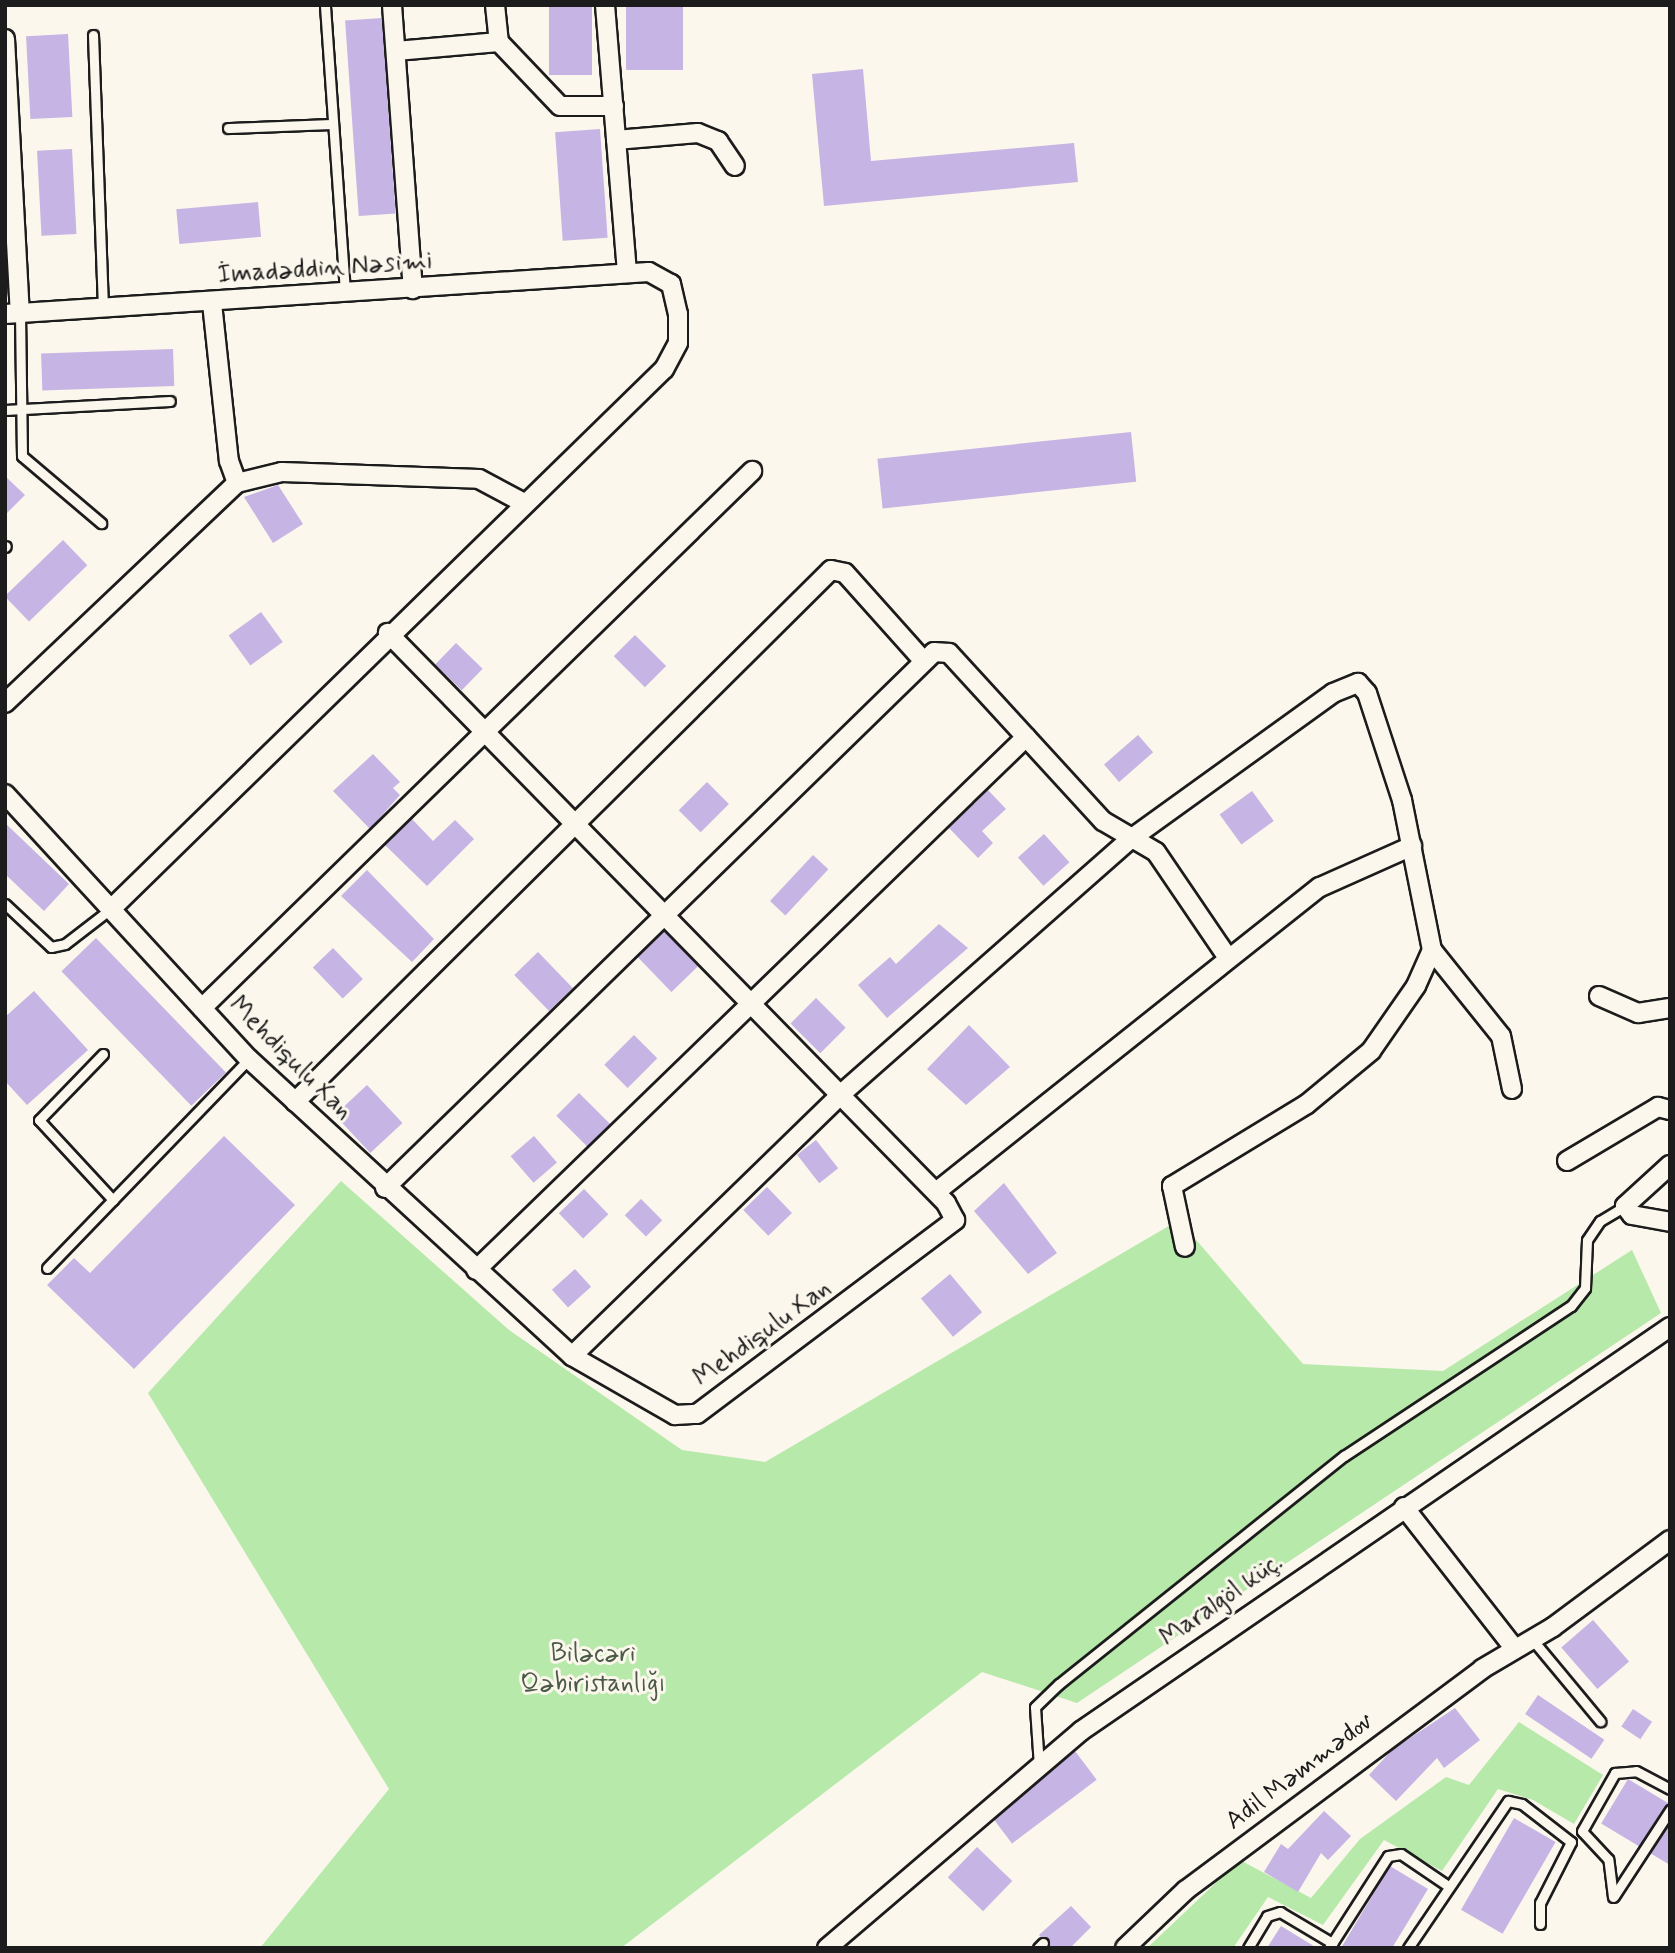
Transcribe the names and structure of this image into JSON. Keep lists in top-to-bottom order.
{
  "streets": {
    "street": [
      "İmadəddin Nəsimi",
      "Mehdiqulu Xan",
      "Maralgöl küç.",
      "Adil Məmmədov"
    ]
  },
  "parks": ["Biləcəri Qəbiristanlığı"]
}
